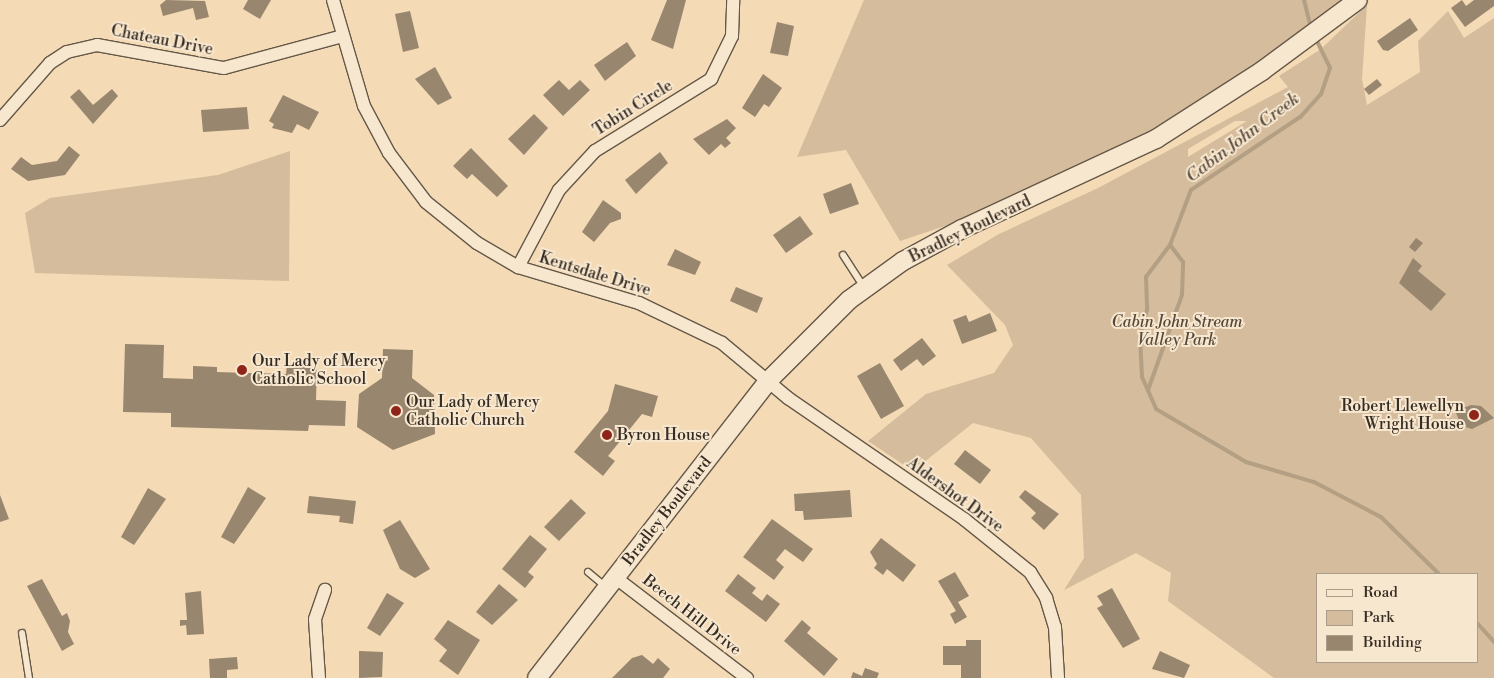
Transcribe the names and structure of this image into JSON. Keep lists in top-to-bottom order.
{
  "streets": {
    "main road": ["Bradley Boulevard"],
    "street": [
      "Chateau Drive",
      "Tobin Circle",
      "Kentsdale Drive",
      "Aldershot Drive",
      "Beech Hill Drive"
    ]
  },
  "crossings": [
    ["Chateau Drive", "Kentsdale Drive"],
    ["Tobin Circle", "Kentsdale Drive"],
    ["Bradley Boulevard", "Kentsdale Drive"],
    ["Bradley Boulevard", "Aldershot Drive"],
    ["Bradley Boulevard", "Beech Hill Drive"],
    ["Kentsdale Drive", "Aldershot Drive"]
  ],
  "water": ["Cabin John Creek"],
  "parks": ["Cabin John Stream Valley Park"],
  "places": [
    "Our Lady of Mercy Catholic School",
    "Our Lady of Mercy Catholic Church",
    "Robert Llewellyn Wright House",
    "Byron House"
  ],
  "legend": ["Road", "Park", "Building"]
}
